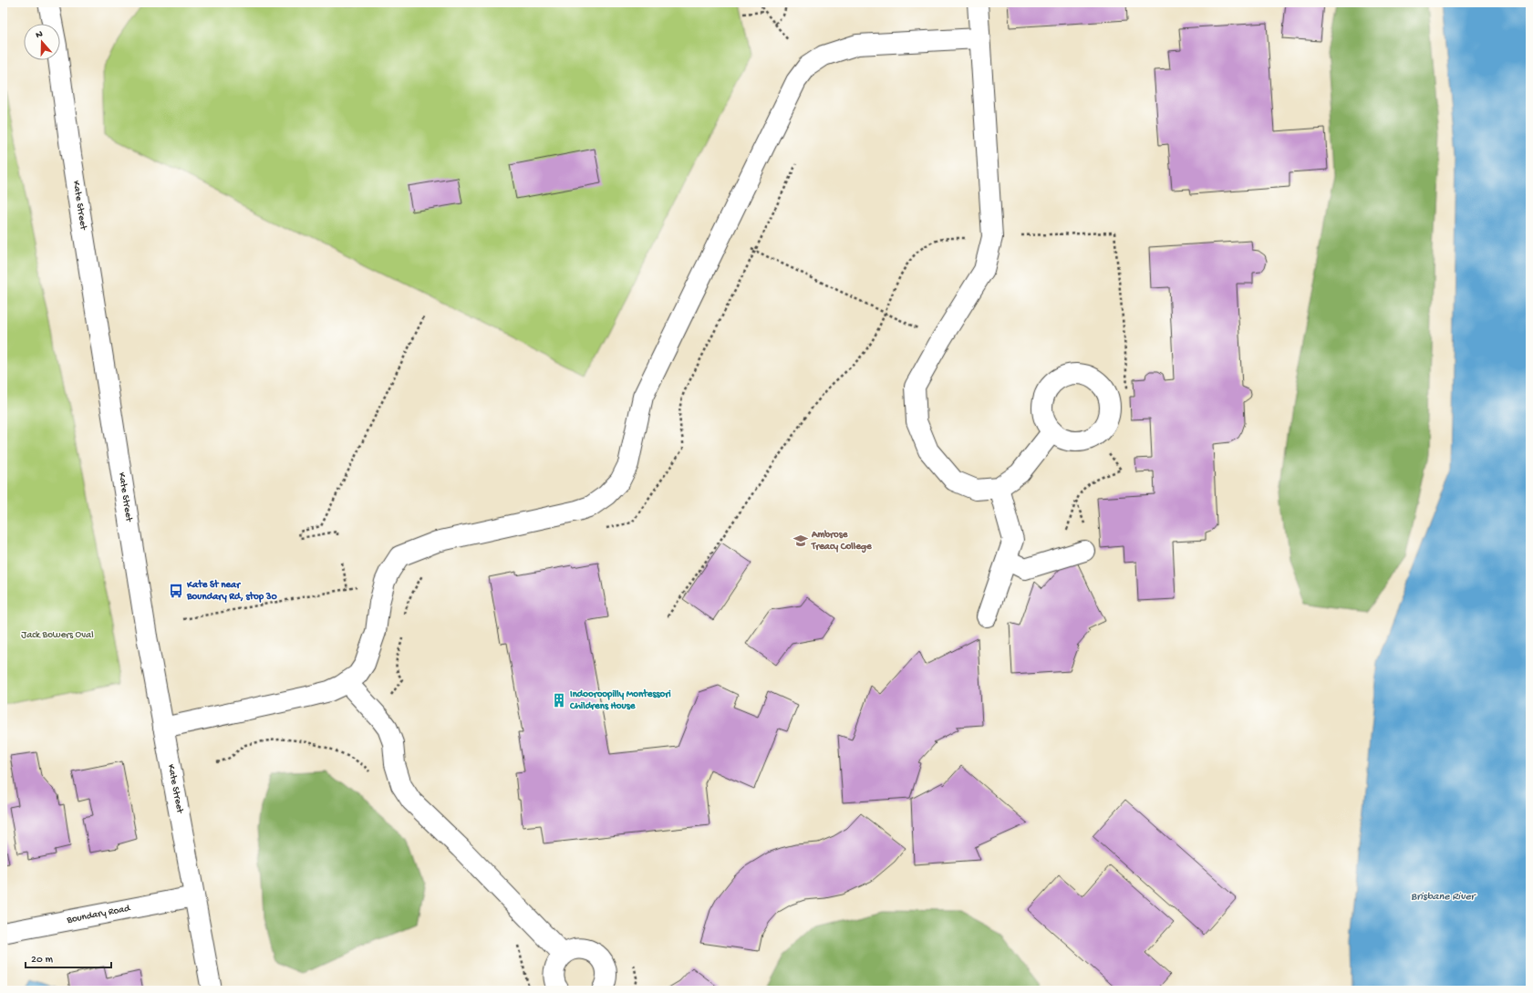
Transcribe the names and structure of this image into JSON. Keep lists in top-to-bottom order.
{
  "streets": {
    "street": ["Kate Street", "Boundary Road"]
  },
  "crossings": [
    ["Kate Street", "Boundary Road"]
  ],
  "water": ["Brisbane River"],
  "parks": ["Jack Bowers Oval"],
  "places": {
    "school or university": ["Ambrose Treacy College"],
    "bus stop": ["Kate St near Boundary Rd, stop 30"],
    "building": ["Indooroopilly Montessori Childrens House"]
  },
  "scale_bar": "20 m",
  "north": "top"
}
